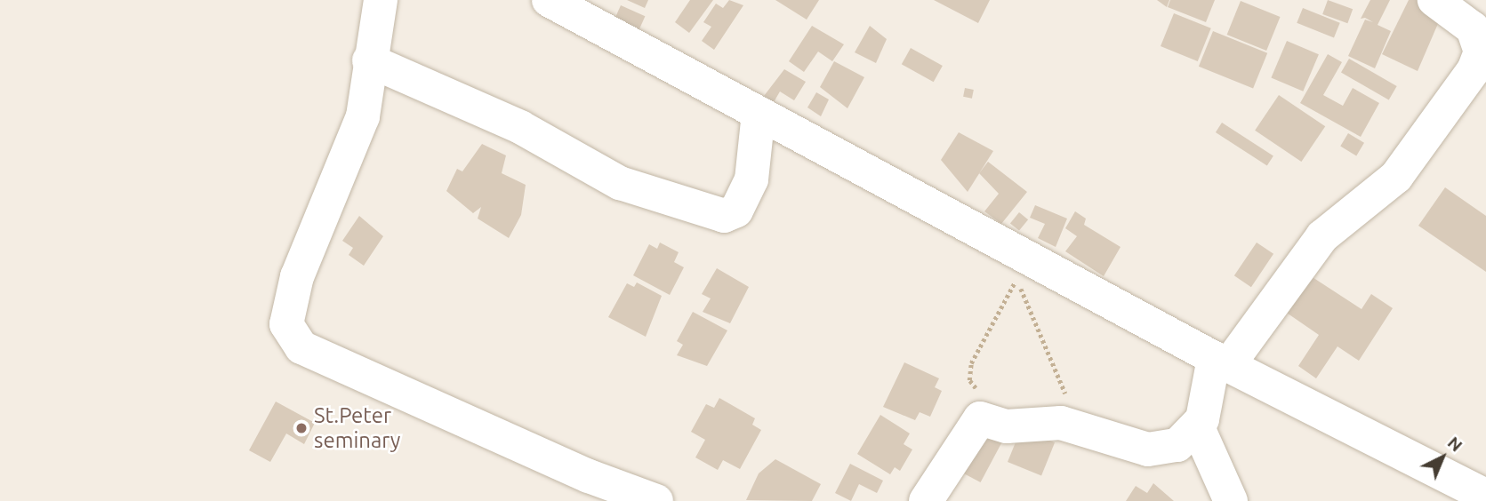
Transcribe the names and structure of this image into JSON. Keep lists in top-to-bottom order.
{
  "places": ["St.Peter seminary"],
  "north": "top right"
}
